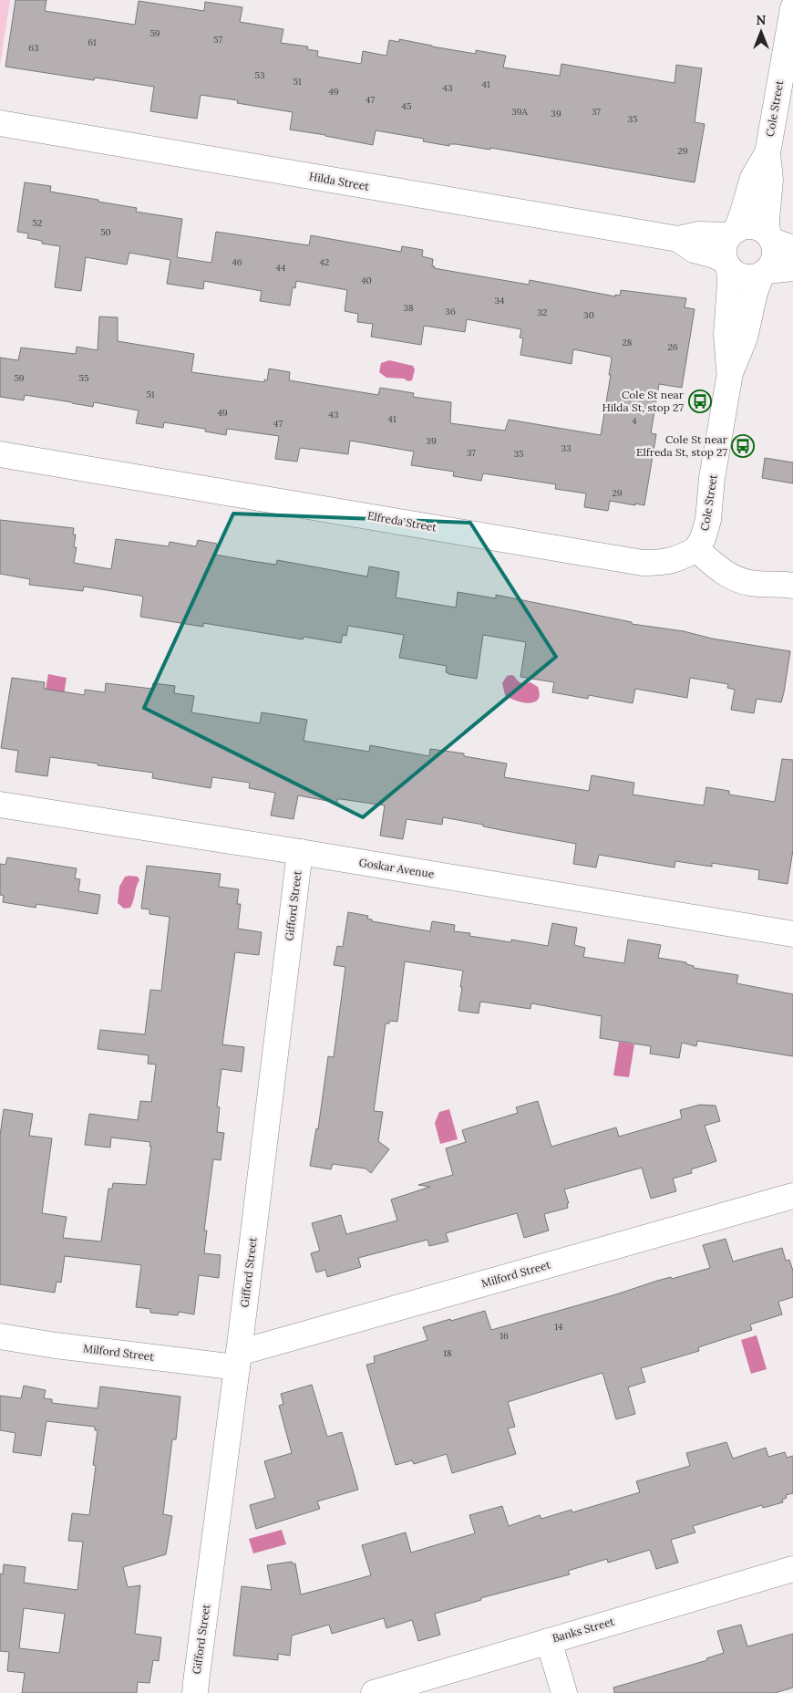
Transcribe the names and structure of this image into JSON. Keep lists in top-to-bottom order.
{
  "streets": {
    "street": [
      "Cole Street",
      "Hilda Street",
      "Elfreda Street",
      "Goskar Avenue",
      "Gifford Street",
      "Milford Street",
      "Banks Street"
    ]
  },
  "crossings": [
    ["Cole Street", "Hilda Street"],
    ["Cole Street", "Elfreda Street"],
    ["Goskar Avenue", "Gifford Street"],
    ["Gifford Street", "Milford Street"]
  ],
  "places": {
    "bus stop": ["Cole St near Hilda St, stop 27", "Cole St near Elfreda St, stop 27"]
  },
  "house_numbers": [
    "59",
    "57",
    "61",
    "63",
    "53",
    "51",
    "41",
    "43",
    "49",
    "47",
    "45",
    "39A",
    "37",
    "39",
    "35",
    "29",
    "52",
    "50",
    "46",
    "42",
    "44",
    "40",
    "34",
    "38",
    "36",
    "32",
    "30",
    "28",
    "26",
    "59",
    "55",
    "51",
    "49",
    "43",
    "41",
    "4",
    "47",
    "39",
    "33",
    "37",
    "35",
    "29",
    "14",
    "16",
    "18"
  ],
  "north": "top"
}
